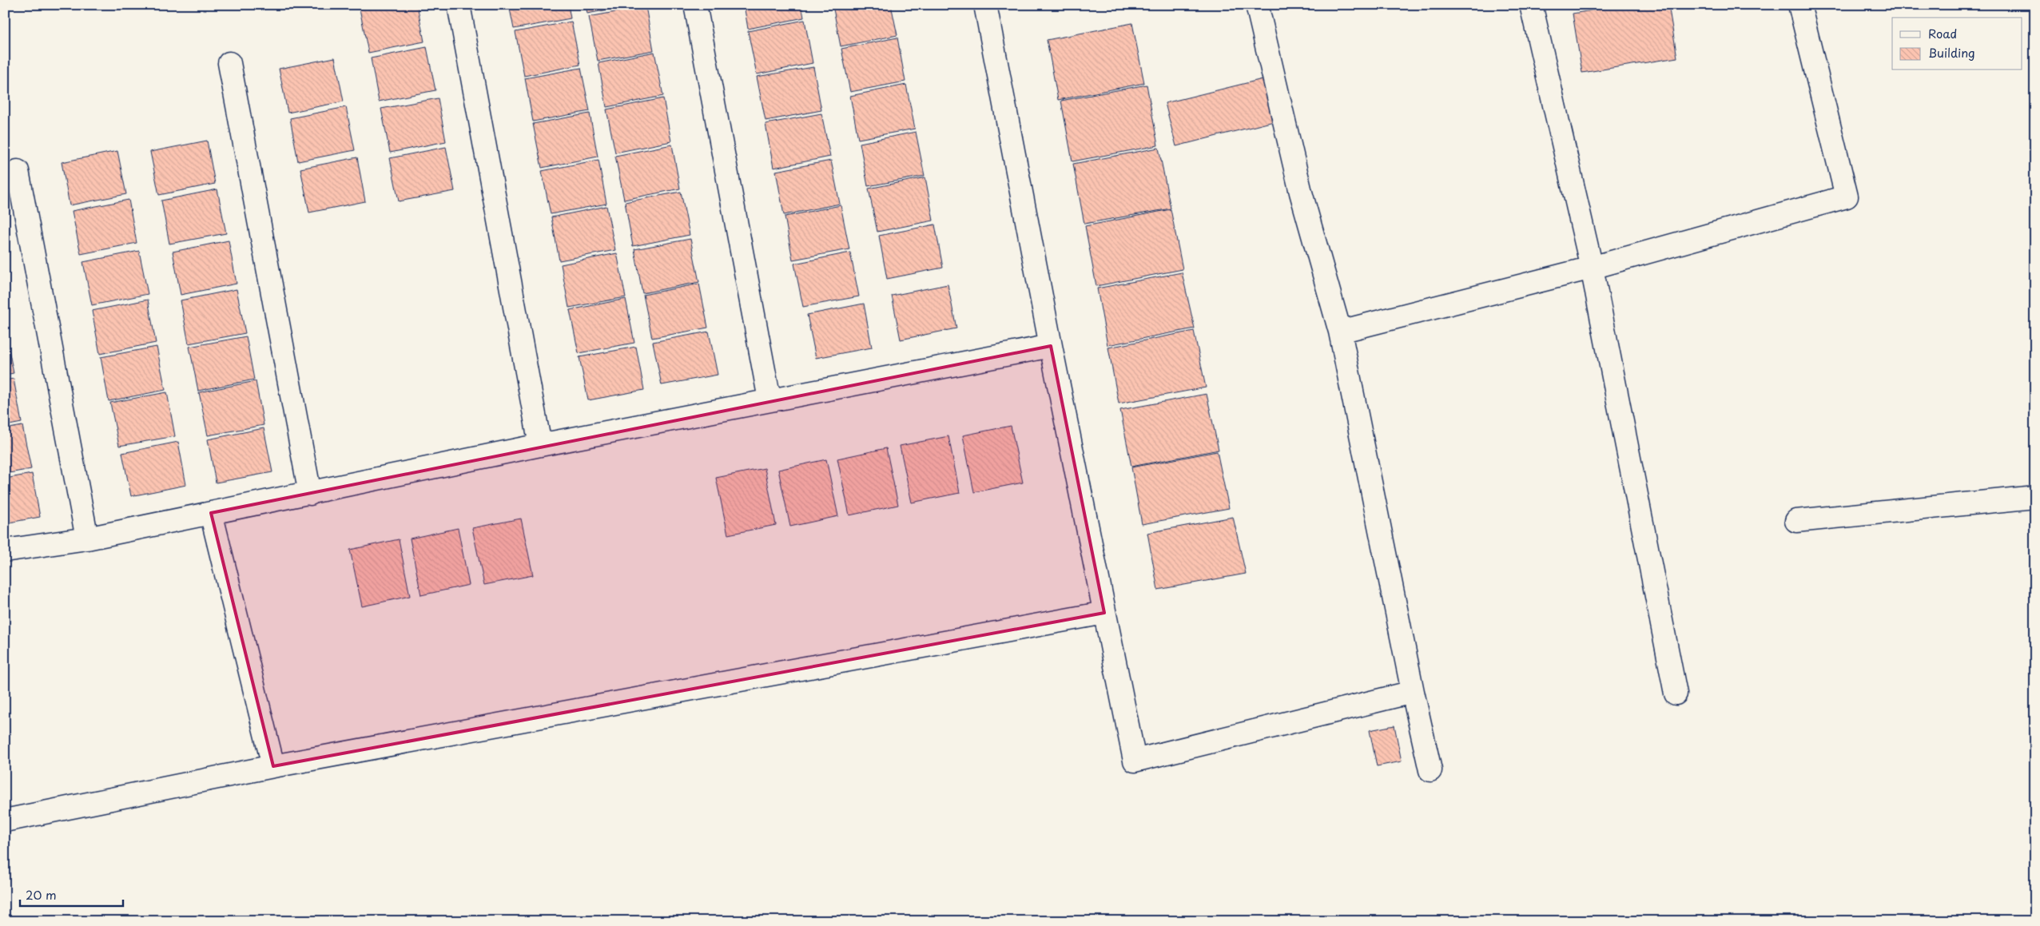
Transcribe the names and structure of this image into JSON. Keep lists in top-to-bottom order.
{
  "legend": ["Road", "Building"],
  "scale_bar": "20 m"
}
